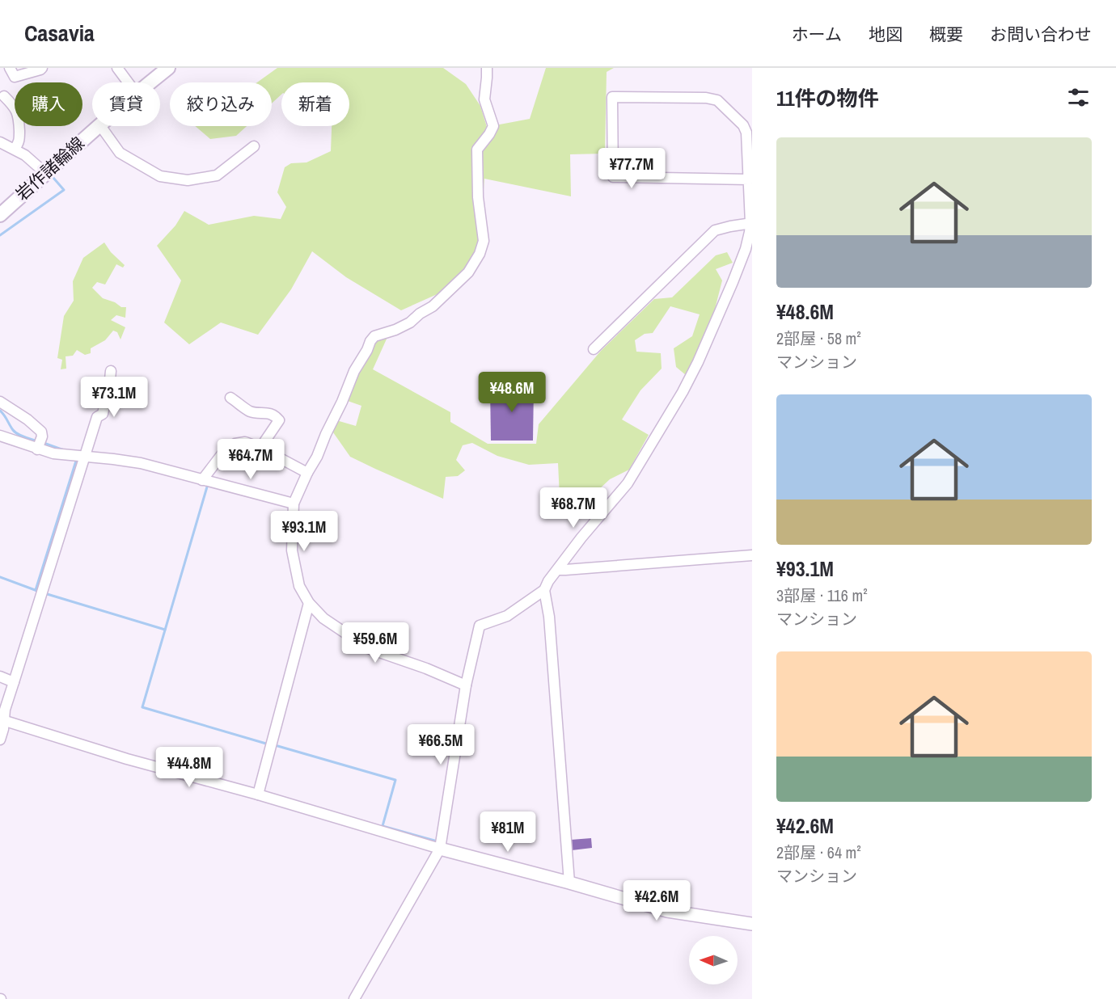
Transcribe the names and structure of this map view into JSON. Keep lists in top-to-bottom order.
{
  "streets": {
    "main road": ["岩作諸輪線"]
  },
  "north": "left",
  "page": {
    "header": "Casavia",
    "nav": [
      "ホーム",
      "地図",
      "概要",
      "お問い合わせ"
    ],
    "heading": "11件の物件",
    "chip": [
      "購入",
      "賃貸",
      "絞り込み",
      "新着"
    ],
    "list": [
      {
        "name": "¥48.6M",
        "note": "2部屋 · 58 m² · マンション"
      },
      {
        "name": "¥93.1M",
        "note": "3部屋 · 116 m² · マンション"
      },
      {
        "name": "¥42.6M",
        "note": "2部屋 · 64 m² · マンション"
      }
    ],
    "price": [
      "¥77.7M",
      "¥48.6M",
      "¥73.1M",
      "¥64.7M",
      "¥68.7M",
      "¥93.1M",
      "¥59.6M",
      "¥66.5M",
      "¥44.8M",
      "¥81M",
      "¥42.6M"
    ]
  }
}
